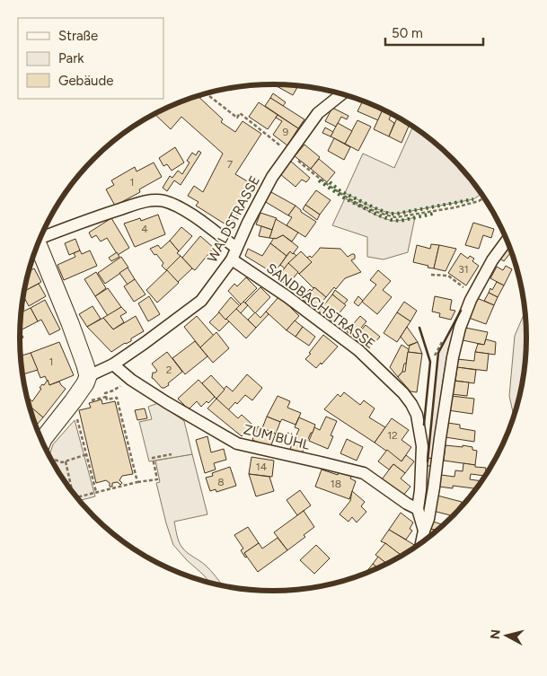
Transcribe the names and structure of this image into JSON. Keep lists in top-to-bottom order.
{
  "streets": {
    "street": ["WALDSTRASSE", "SANDBACHSTRASSE", "ZUM BÜHL"]
  },
  "crossings": [
    ["WALDSTRASSE", "SANDBACHSTRASSE"],
    ["WALDSTRASSE", "ZUM BÜHL"],
    ["SANDBACHSTRASSE", "ZUM BÜHL"]
  ],
  "house_numbers": [
    "9",
    "7",
    "1",
    "4",
    "31",
    "1",
    "2",
    "12",
    "14",
    "8",
    "18"
  ],
  "legend": ["Straße", "Park", "Gebäude"],
  "scale_bar": "50 m",
  "north": "left"
}
